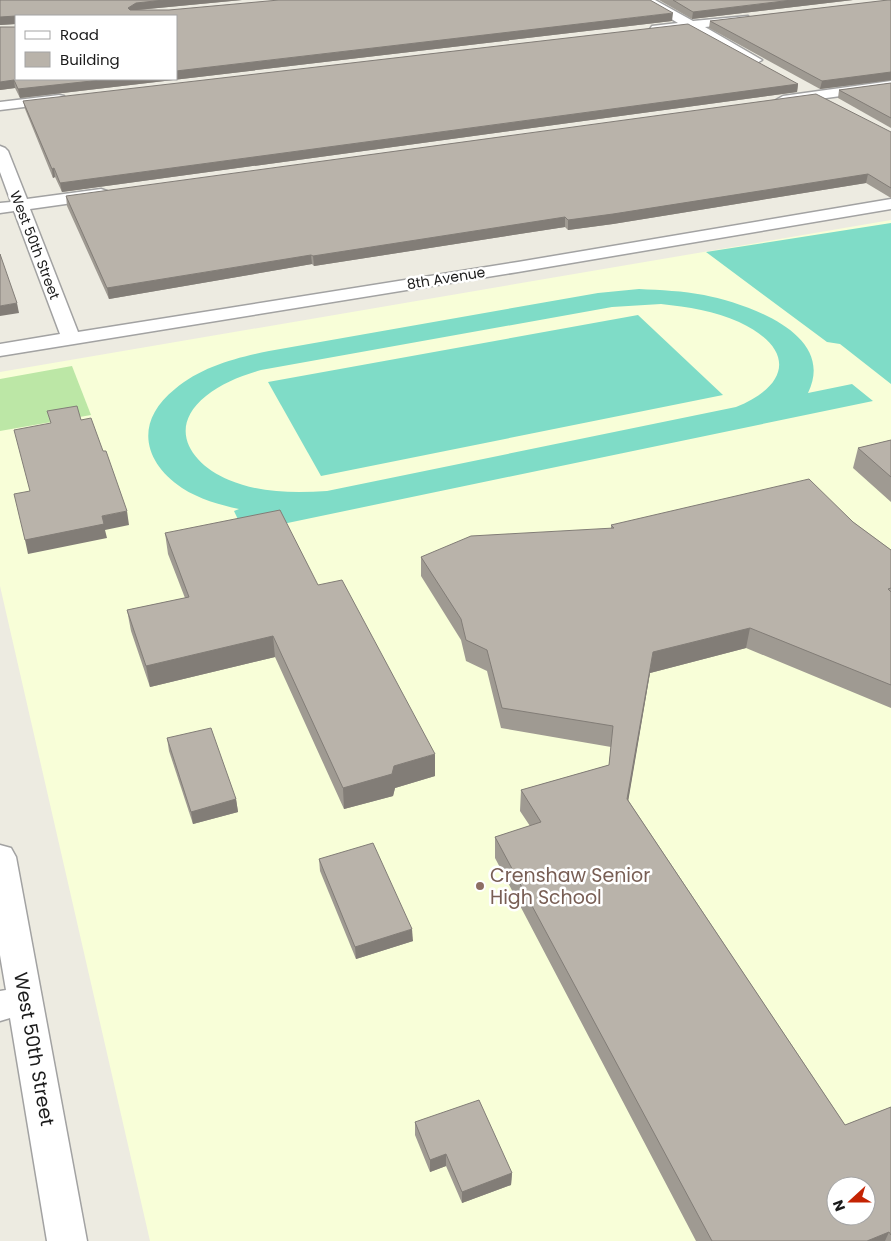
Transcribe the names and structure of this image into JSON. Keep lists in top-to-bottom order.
{
  "streets": {
    "street": ["West 50th Street", "8th Avenue"]
  },
  "crossings": [
    ["West 50th Street", "8th Avenue"]
  ],
  "places": ["Crenshaw Senior High School"],
  "legend": ["Road", "Building"],
  "north": "left"
}
